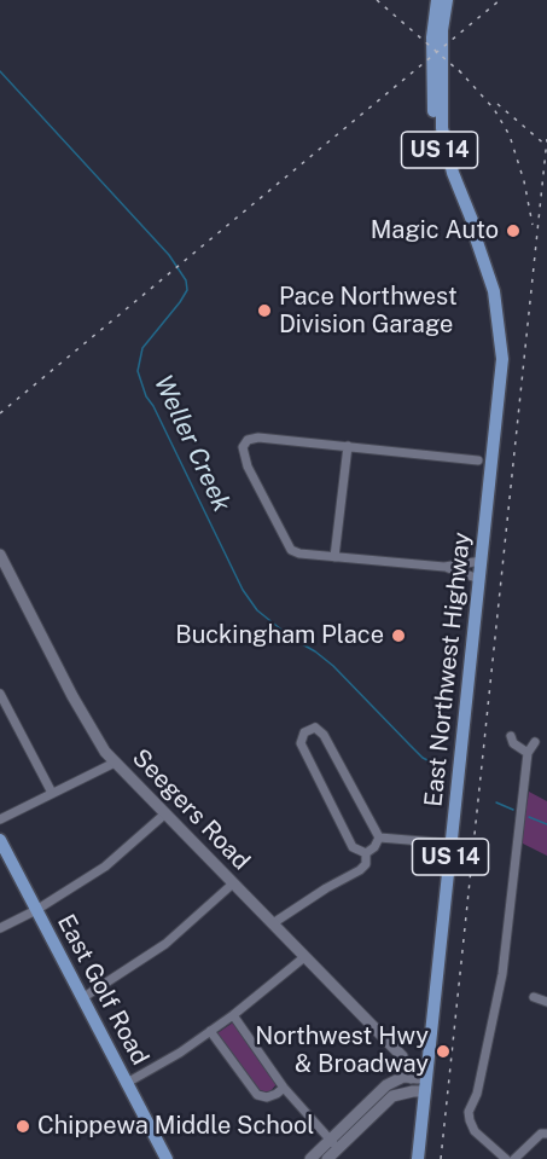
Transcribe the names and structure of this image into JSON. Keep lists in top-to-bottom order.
{
  "streets": {
    "main road": ["US 14", "East Northwest Highway", "East Golf Road"],
    "street": ["Seegers Road"]
  },
  "water": ["Weller Creek"],
  "places": [
    "Magic Auto",
    "Pace Northwest Division Garage",
    "Buckingham Place",
    "Northwest Hwy & Broadway",
    "Chippewa Middle School"
  ]
}
